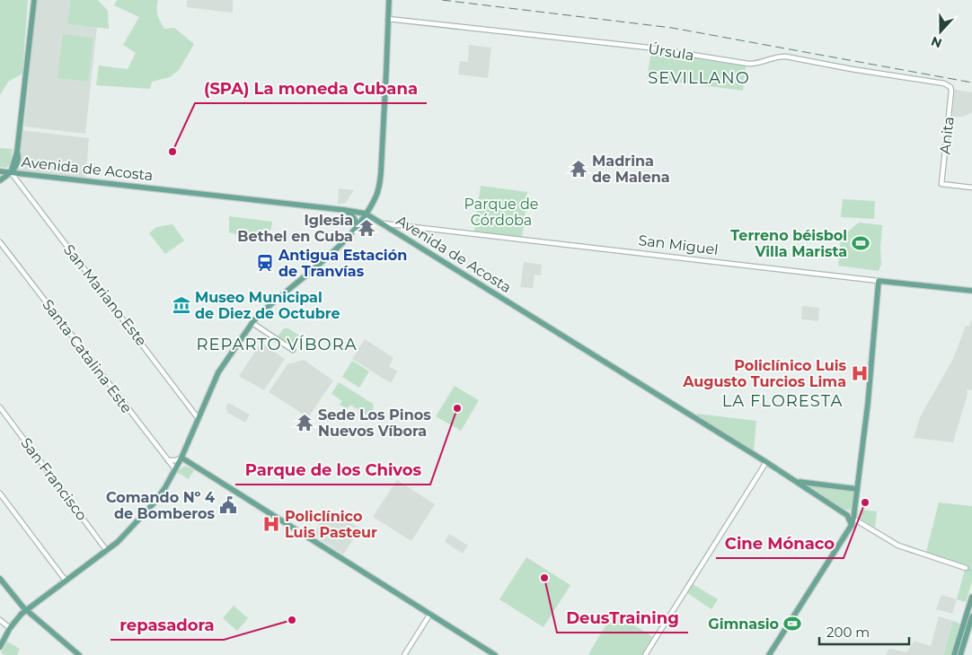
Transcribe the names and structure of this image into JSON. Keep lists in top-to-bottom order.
{
  "streets": {
    "main road": ["Avenida de Acosta", "San Miguel"],
    "street": [
      "Úrsula",
      "Anita",
      "San Mariano Este",
      "Santa Catalina Este",
      "San Francisco"
    ]
  },
  "crossings": [
    ["Úrsula", "Anita"],
    ["Avenida de Acosta", "San Miguel"],
    ["Avenida de Acosta", "San Mariano Este"]
  ],
  "districts": ["SEVILLANO", "REPARTO VÍBORA", "LA FLORESTA"],
  "parks": ["Parque de Córdoba"],
  "places": {
    "other": [
      "(SPA) La moneda Cubana",
      "Parque de los Chivos",
      "Cine Mónaco",
      "DeusTraining",
      "repasadora"
    ],
    "temple": ["Madrina de Malena", "Iglesia Bethel en Cuba", "Sede Los Pinos Nuevos Víbora"],
    "sports": ["Terreno béisbol Villa Marista", "Gimnasio"],
    "station": ["Antigua Estación de Tranvías"],
    "museum": ["Museo Municipal de Diez de Octubre"],
    "hospital": ["Policlínico Luis Augusto Turcios Lima", "Policlínico Luis Pasteur"],
    "public building": ["Comando Nº 4 de Bomberos"]
  },
  "scale_bar": "200 m",
  "north": "bottom"
}
